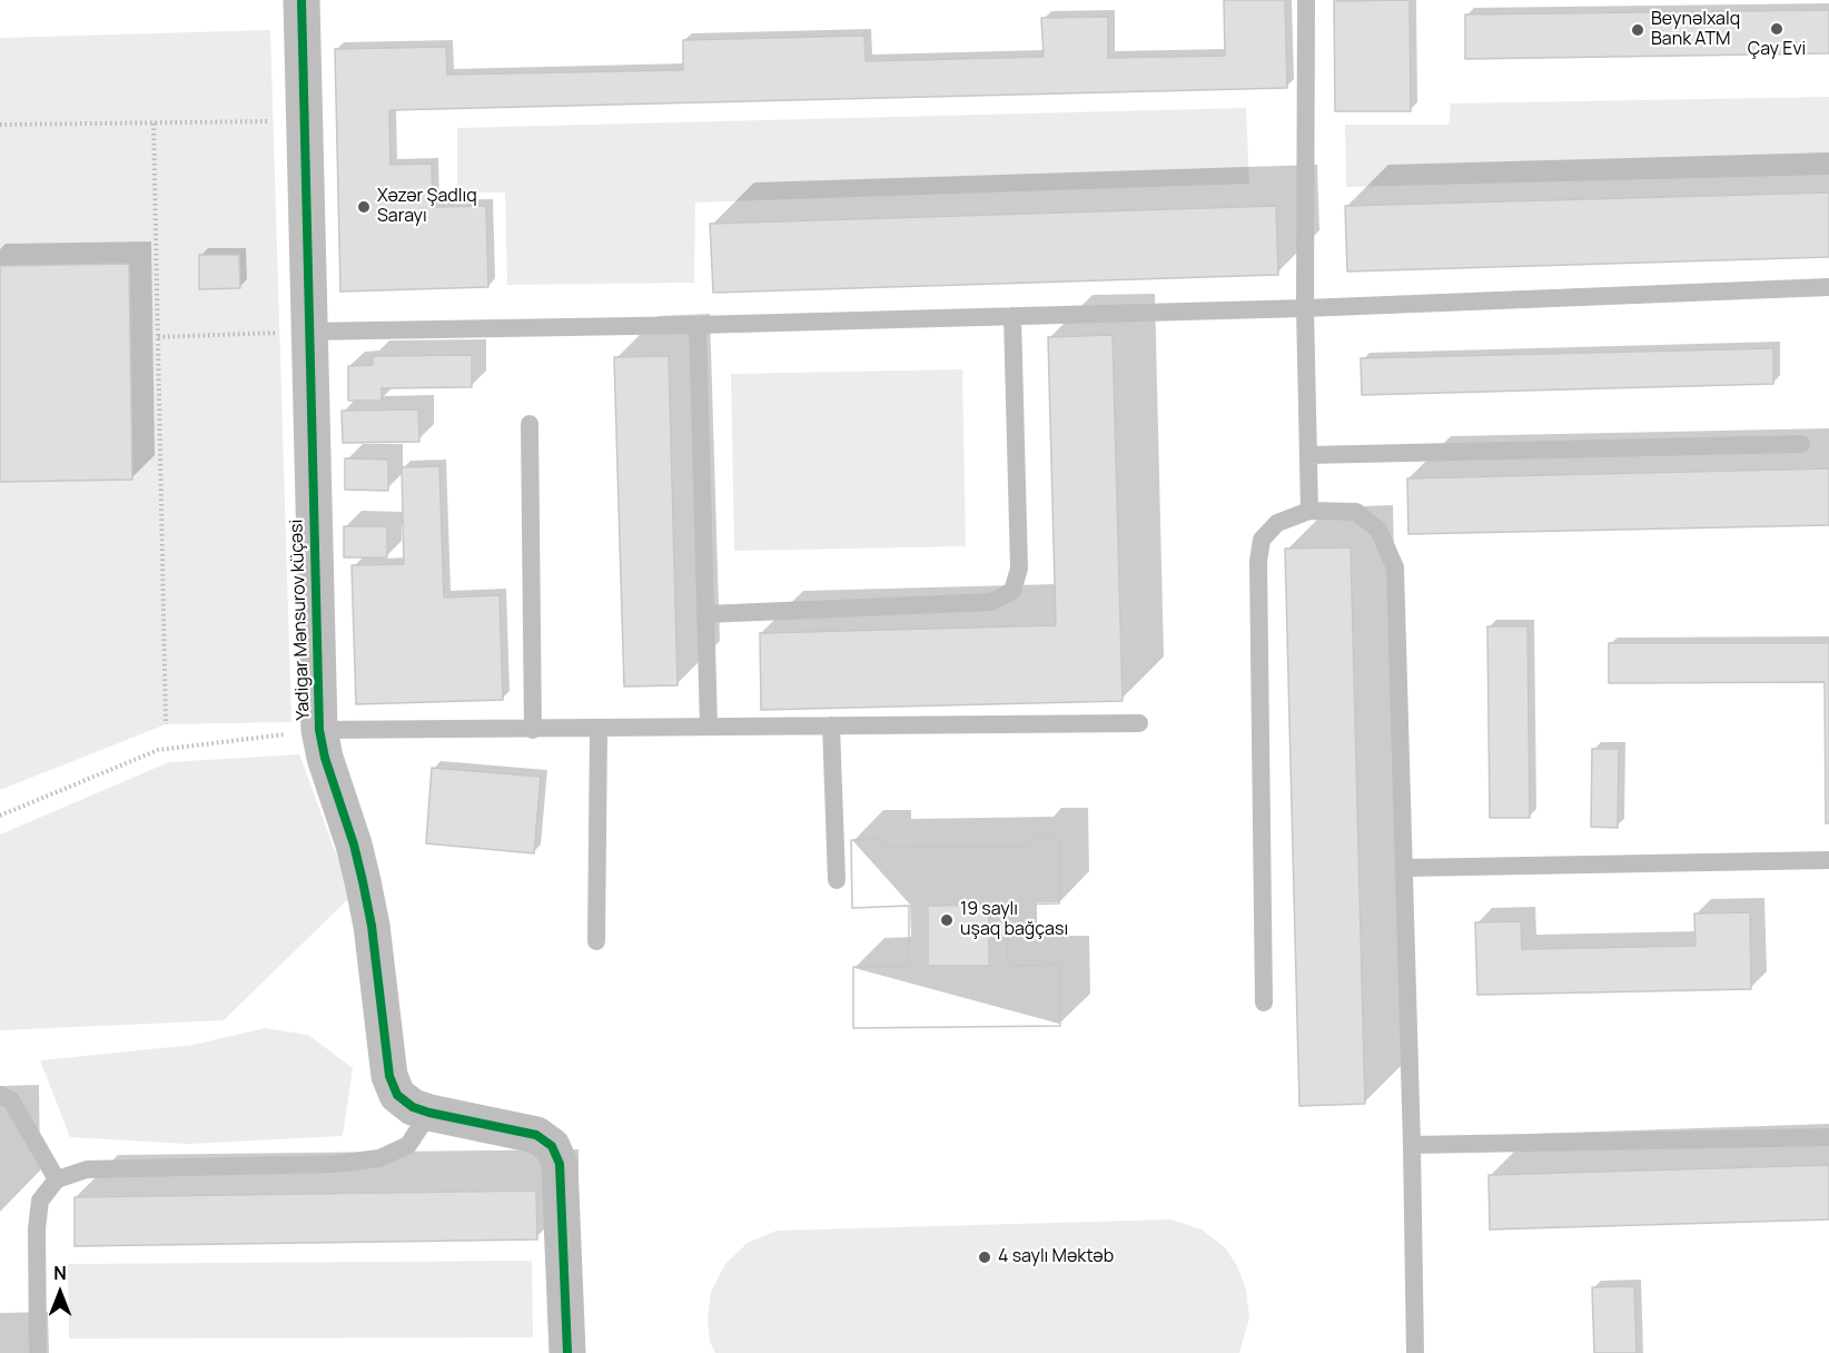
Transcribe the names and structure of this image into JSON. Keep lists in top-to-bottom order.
{
  "streets": {
    "street": ["Yadigar Mənsurov küçəsi"]
  },
  "places": [
    "Çay Evi",
    "Beynəlxalq Bank ATM",
    "Xəzər Şadlıq Sarayı",
    "19 saylı uşaq bağçası",
    "4 saylı Məktəb"
  ],
  "north": "top"
}
